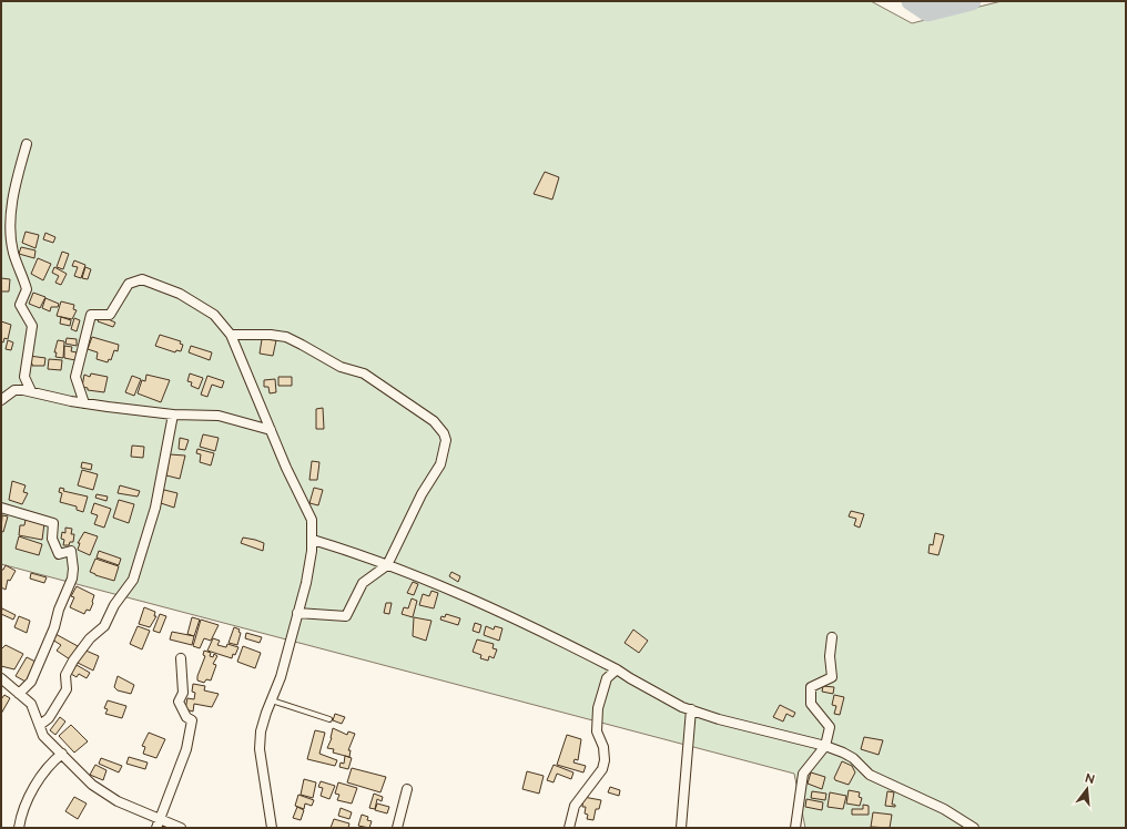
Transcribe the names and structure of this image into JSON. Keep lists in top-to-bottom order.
{
  "north": "top"
}
